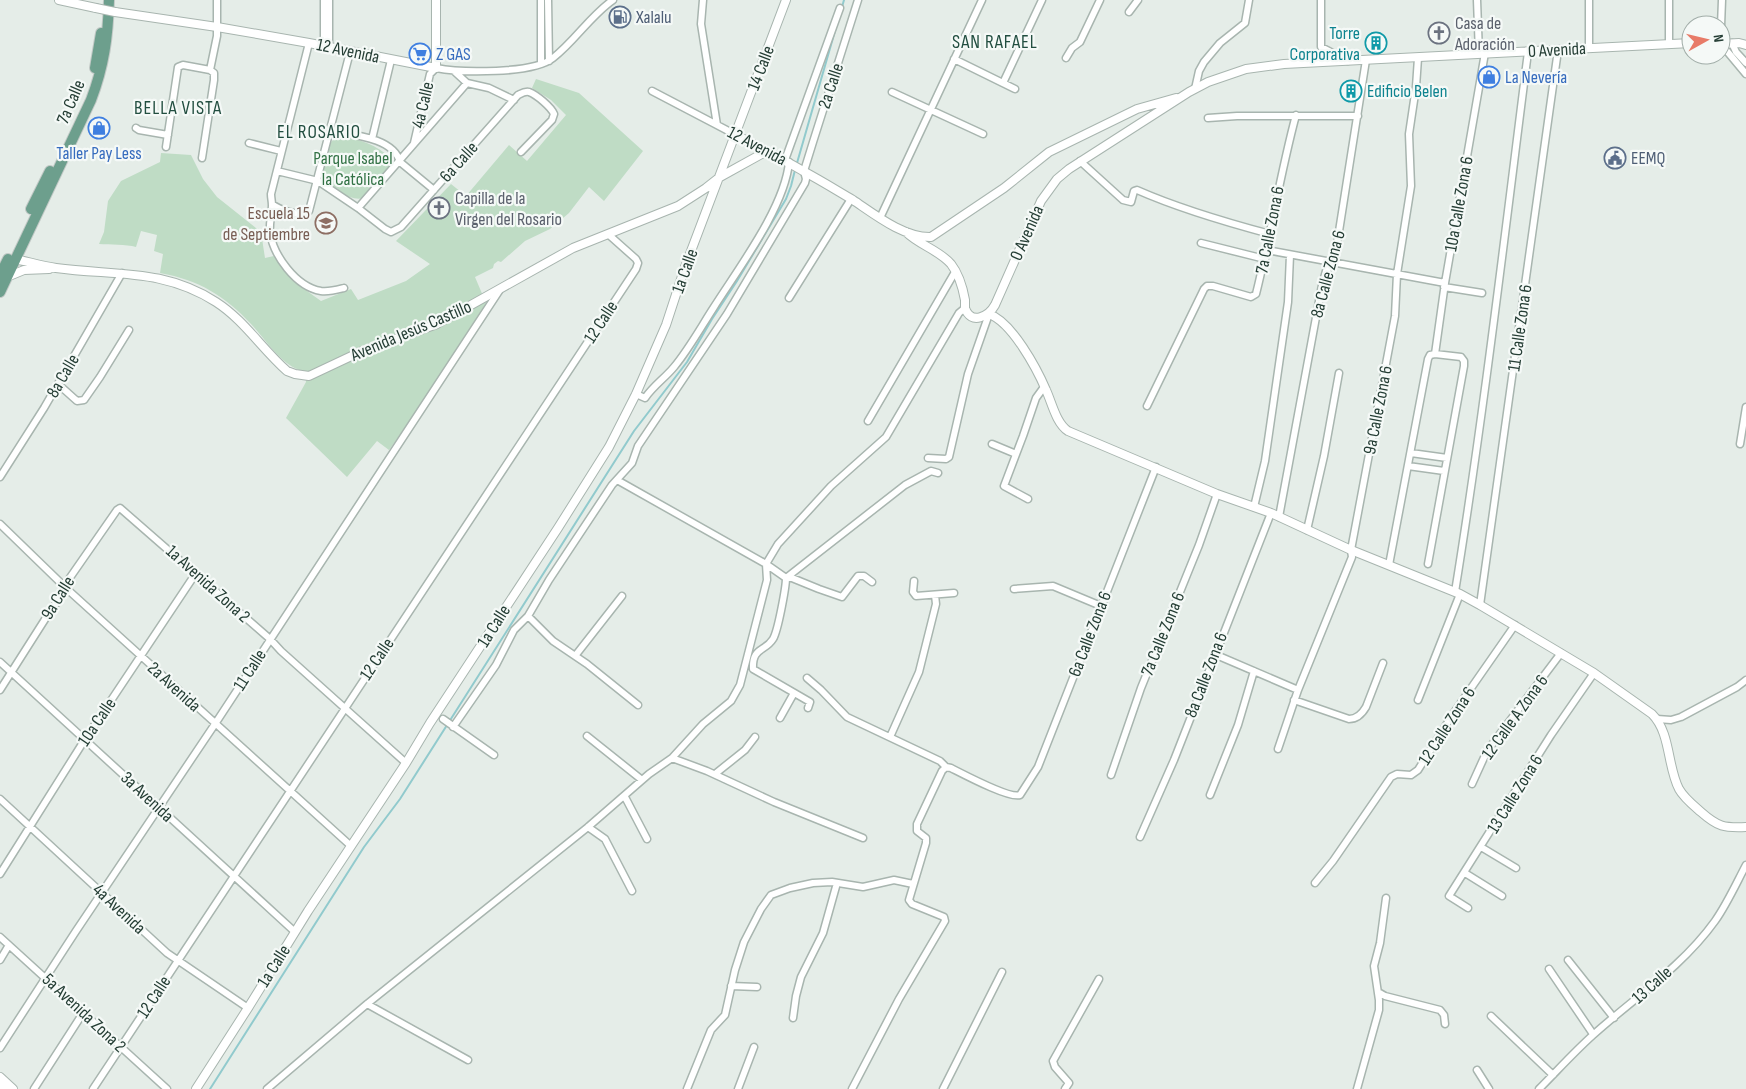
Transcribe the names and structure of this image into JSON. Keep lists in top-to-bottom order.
{
  "streets": {
    "main road": ["7a Calle"],
    "street": [
      "0 Avenida",
      "12 Avenida",
      "14 Calle",
      "2a Calle",
      "4a Calle",
      "6a Calle",
      "10a Calle Zona 6",
      "7a Calle Zona 6",
      "1a Calle",
      "8a Calle Zona 6",
      "12 Calle",
      "11 Calle Zona 6",
      "Avenida Jesús Castillo",
      "8a Calle",
      "9a Calle Zona 6",
      "1a Avenida Zona 2",
      "9a Calle",
      "6a Calle Zona 6",
      "11 Calle",
      "2a Avenida",
      "12 Calle A Zona 6",
      "10a Calle",
      "12 Calle Zona 6",
      "13 Calle Zona 6",
      "3a Avenida",
      "4a Avenida",
      "13 Calle",
      "5a Avenida Zona 2"
    ]
  },
  "crossings": [
    ["0 Avenida", "12 Avenida"],
    ["0 Avenida", "2a Calle"],
    ["0 Avenida", "10a Calle Zona 6"],
    ["0 Avenida", "8a Calle Zona 6"],
    ["0 Avenida", "11 Calle Zona 6"],
    ["0 Avenida", "9a Calle Zona 6"],
    ["12 Avenida", "14 Calle"],
    ["12 Avenida", "2a Calle"],
    ["12 Avenida", "7a Calle"],
    ["12 Avenida", "4a Calle"],
    ["12 Avenida", "1a Calle"],
    ["12 Avenida", "Avenida Jesús Castillo"],
    ["14 Calle", "1a Calle"],
    ["7a Calle", "Avenida Jesús Castillo"],
    ["1a Calle", "Avenida Jesús Castillo"],
    ["1a Calle", "1a Avenida Zona 2"],
    ["1a Calle", "2a Avenida"],
    ["1a Calle", "3a Avenida"],
    ["1a Calle", "4a Avenida"],
    ["12 Calle", "Avenida Jesús Castillo"],
    ["12 Calle", "1a Avenida Zona 2"],
    ["12 Calle", "2a Avenida"],
    ["12 Calle", "3a Avenida"],
    ["12 Calle", "4a Avenida"],
    ["12 Calle", "5a Avenida Zona 2"],
    ["Avenida Jesús Castillo", "8a Calle"],
    ["Avenida Jesús Castillo", "11 Calle"],
    ["1a Avenida Zona 2", "9a Calle"],
    ["1a Avenida Zona 2", "11 Calle"],
    ["1a Avenida Zona 2", "10a Calle"],
    ["9a Calle", "2a Avenida"],
    ["9a Calle", "3a Avenida"],
    ["11 Calle", "2a Avenida"],
    ["11 Calle", "3a Avenida"],
    ["11 Calle", "4a Avenida"],
    ["11 Calle", "5a Avenida Zona 2"],
    ["2a Avenida", "10a Calle"],
    ["10a Calle", "3a Avenida"],
    ["10a Calle", "4a Avenida"]
  ],
  "districts": ["SAN RAFAEL", "BELLA VISTA", "EL ROSARIO"],
  "parks": ["Parque Isabel la Católica"],
  "places": {
    "fuel station": ["Xalalu"],
    "church": ["Casa de Adoración", "Capilla de la Virgen del Rosario"],
    "building": ["Torre Corporativa", "Edificio Belen"],
    "supermarket": ["Z GAS"],
    "shop": ["La Nevería", "Taller Pay Less"],
    "public building": ["EEMQ"],
    "school or university": ["Escuela 15 de Septiembre"]
  },
  "north": "right"
}
